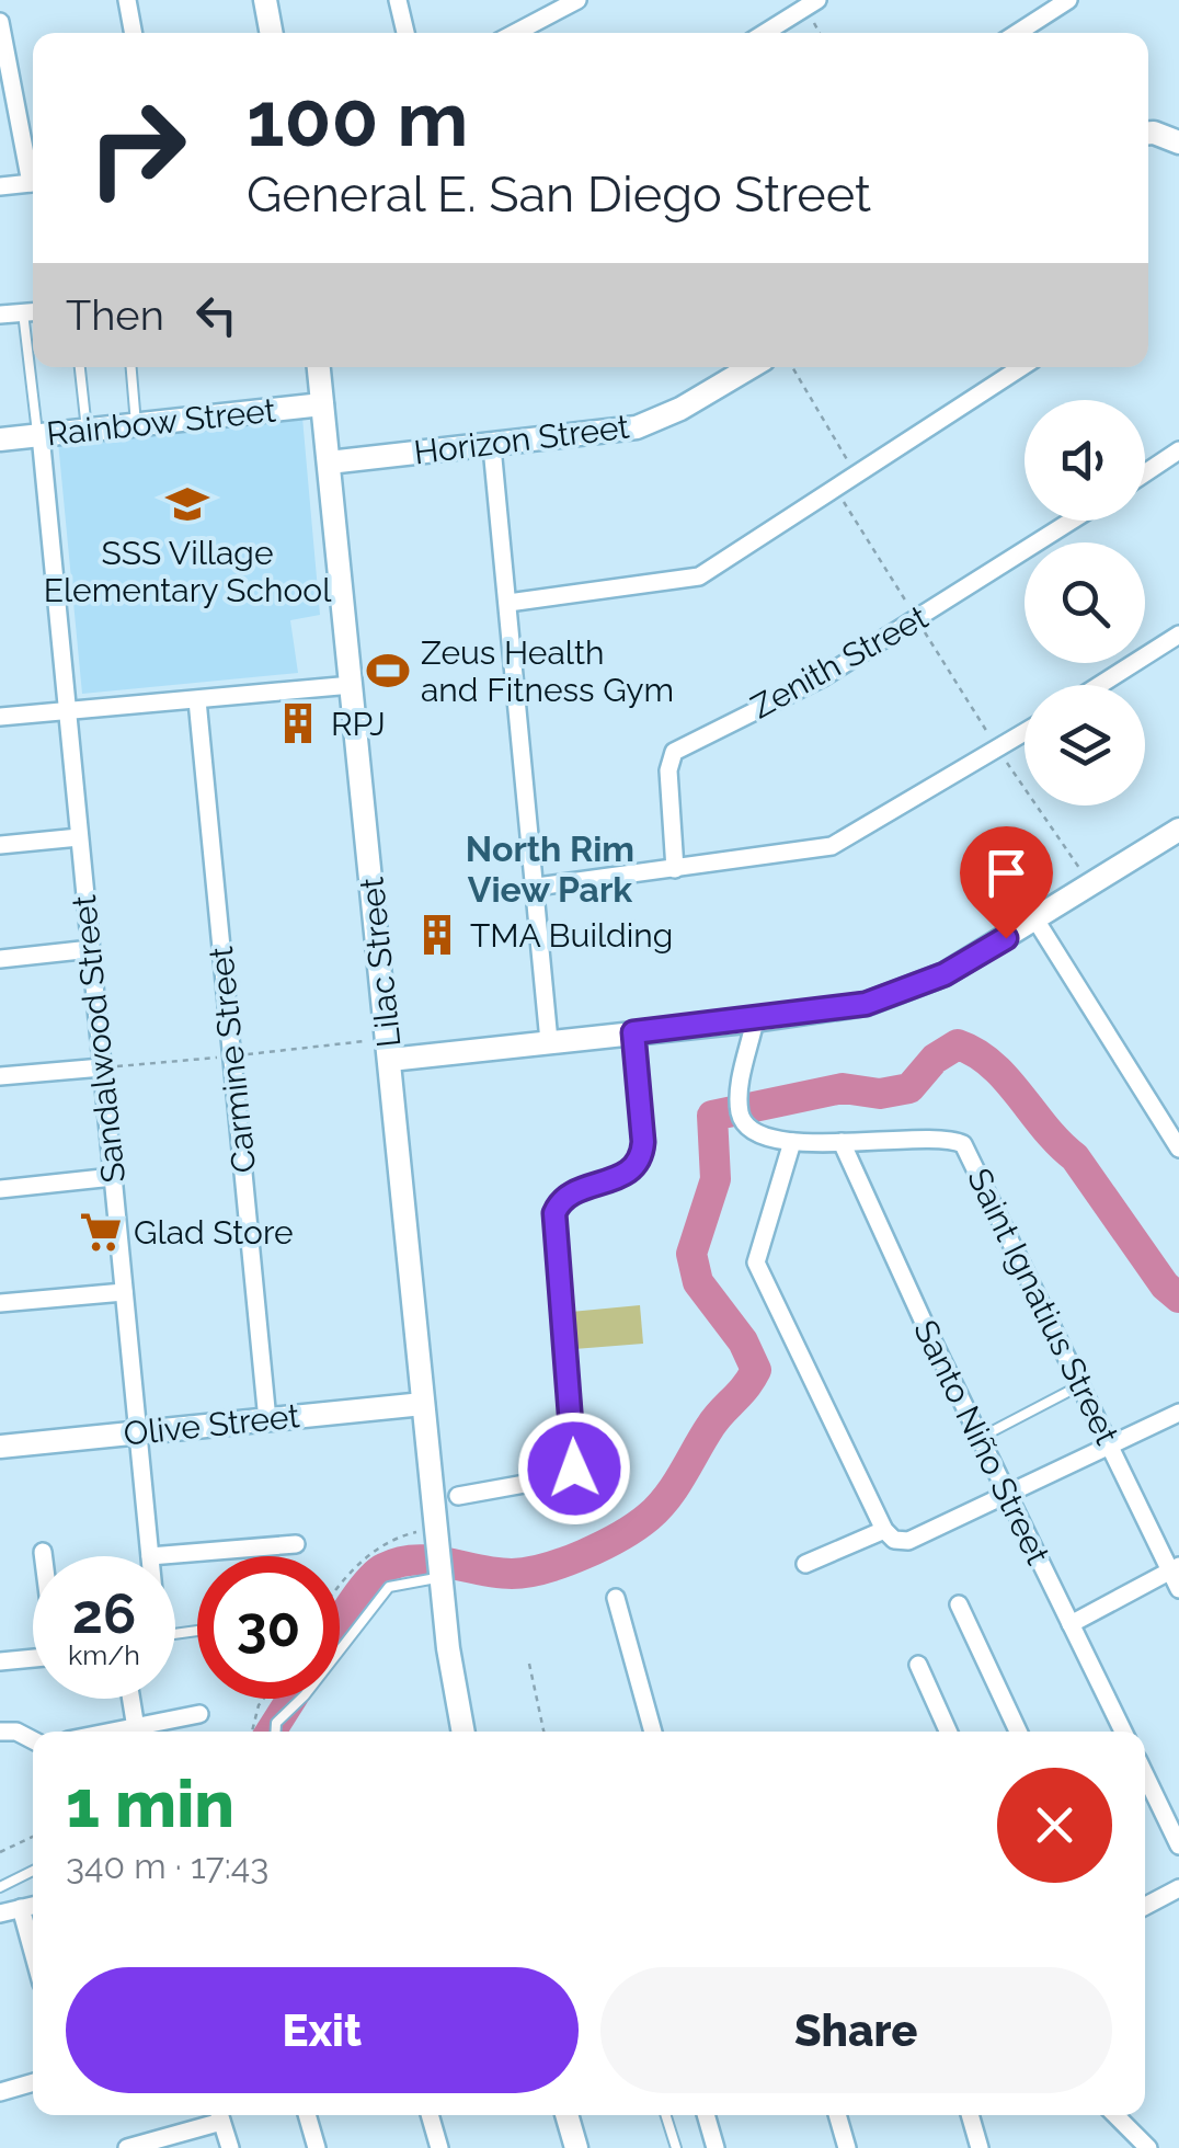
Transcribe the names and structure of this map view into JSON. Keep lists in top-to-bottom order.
{
  "streets": {
    "street": [
      "Rainbow Street",
      "Horizon Street",
      "Zenith Street",
      "Lilac Street",
      "Sandalwood Street",
      "Carmine Street",
      "Saint Ignatius Street",
      "Olive Street",
      "Santo Niño Street"
    ]
  },
  "crossings": [
    ["Rainbow Street", "Lilac Street"],
    ["Rainbow Street", "Sandalwood Street"],
    ["Horizon Street", "Lilac Street"],
    ["Lilac Street", "Olive Street"],
    ["Sandalwood Street", "Olive Street"],
    ["Carmine Street", "Olive Street"],
    ["Saint Ignatius Street", "Santo Niño Street"]
  ],
  "districts": ["North Rim View Park"],
  "places": {
    "school or university": ["SSS Village Elementary School"],
    "sports": ["Zeus Health and Fitness Gym"],
    "building": ["RPJ", "TMA Building"],
    "supermarket": ["Glad Store"]
  },
  "page": {
    "turn": ["100 m", "General E. San Diego Street"],
    "then": "Then",
    "speed": "26 km/h",
    "limit": "30",
    "heading": ["1 min", "340 m · 17:43"],
    "buttons": ["Exit", "Share"]
  }
}
